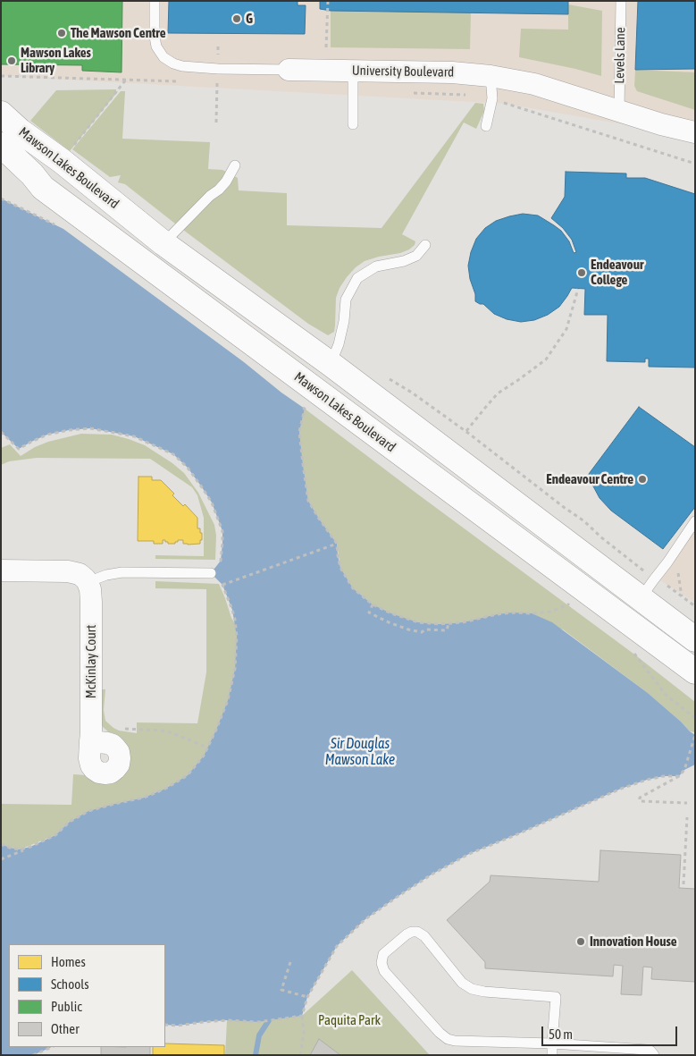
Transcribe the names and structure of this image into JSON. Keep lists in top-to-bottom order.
{
  "streets": {
    "street": ["University Boulevard", "Mawson Lakes Boulevard", "McKinlay Court"],
    "lane": ["Levels Lane"]
  },
  "crossings": [
    ["Levels Lane", "University Boulevard"]
  ],
  "water": ["Sir Douglas Mawson Lake"],
  "parks": ["Paquita Park"],
  "places": [
    "G",
    "The Mawson Centre",
    "Mawson Lakes Library",
    "Endeavour College",
    "Endeavour Centre",
    "Innovation House"
  ],
  "legend": [
    "Homes",
    "Schools",
    "Public",
    "Other"
  ],
  "scale_bar": "50 m"
}
